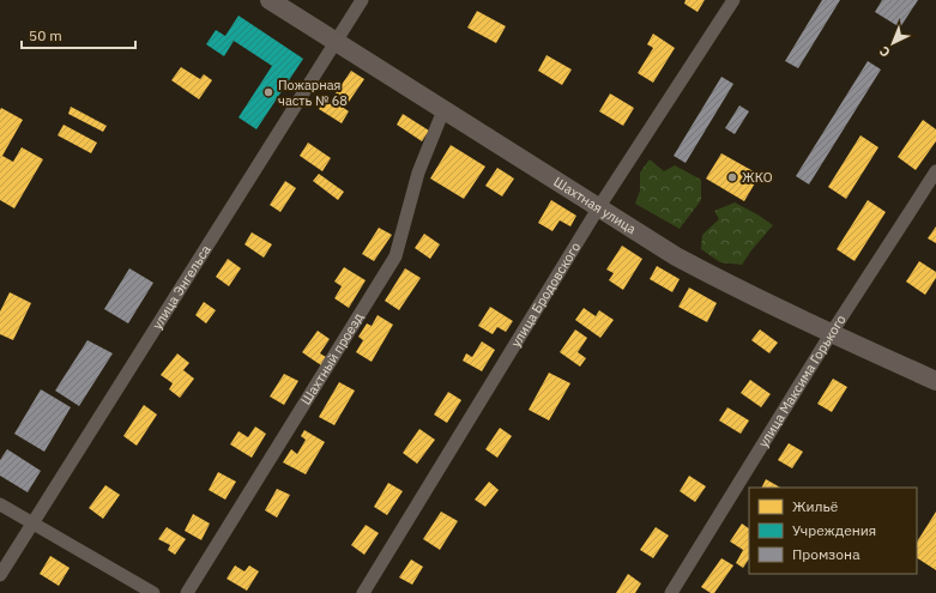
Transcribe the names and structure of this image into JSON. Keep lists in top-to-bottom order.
{
  "streets": {
    "main road": ["Шахтная улица"],
    "street": [
      "улица Энгельса",
      "улица Бродовского",
      "Шахтный проезд",
      "улица Максима Горького"
    ]
  },
  "crossings": [
    ["Шахтная улица", "улица Энгельса"],
    ["Шахтная улица", "улица Бродовского"],
    ["Шахтная улица", "Шахтный проезд"],
    ["Шахтная улица", "улица Максима Горького"]
  ],
  "places": ["Пожарная часть № 68", "ЖКО"],
  "legend": ["Жильё", "Учреждения", "Промзона"],
  "scale_bar": "50 m",
  "north": "bottom left"
}
